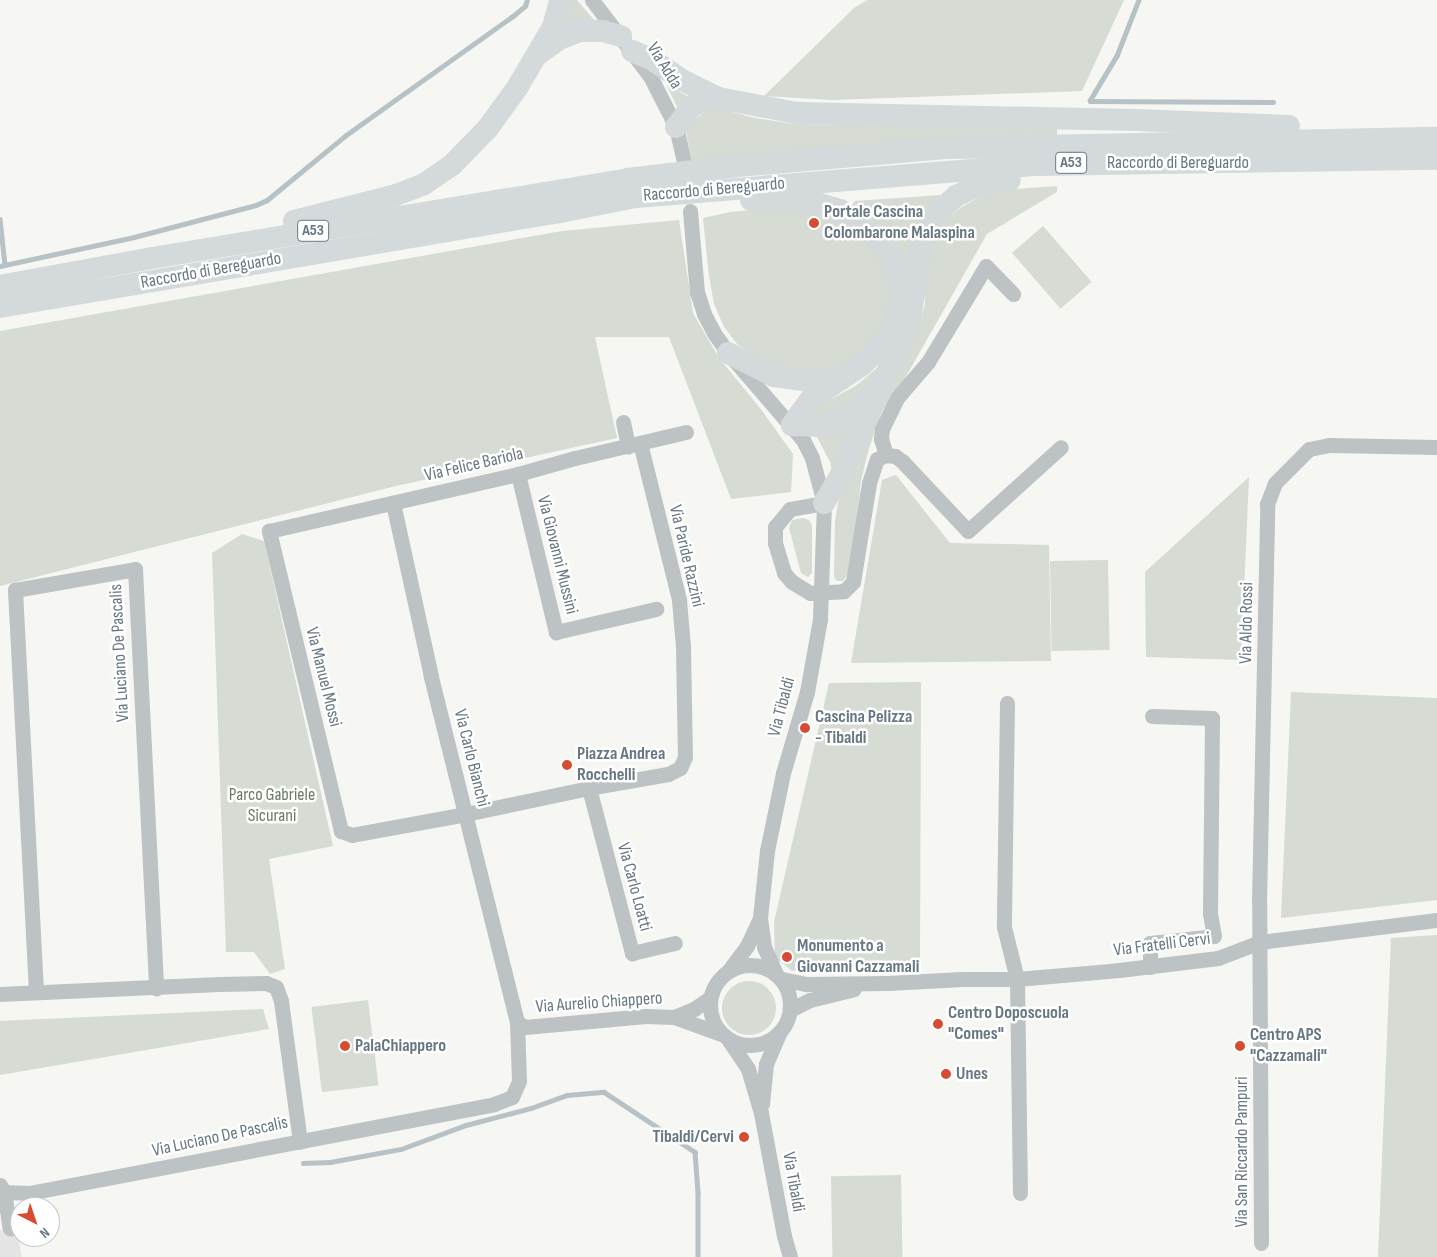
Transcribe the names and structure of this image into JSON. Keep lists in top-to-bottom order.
{
  "streets": {
    "highway": ["A53", "Raccordo di Bereguardo"],
    "street": [
      "Via Adda",
      "Via Felice Bariola",
      "Via Giovanni Mussini",
      "Via Paride Razzini",
      "Via Aldo Rossi",
      "Via Luciano De Pascalis",
      "Via Manuel Mossi",
      "Via Tibaldi",
      "Via Carlo Bianchi",
      "Via Carlo Loatti",
      "Via Fratelli Cervi",
      "Via Aurelio Chiappero",
      "Via San Riccardo Pampuri"
    ]
  },
  "crossings": [
    ["Via Felice Bariola", "Via Giovanni Mussini"],
    ["Via Felice Bariola", "Via Paride Razzini"],
    ["Via Felice Bariola", "Via Manuel Mossi"],
    ["Via Felice Bariola", "Via Carlo Bianchi"],
    ["Via Paride Razzini", "Via Carlo Loatti"],
    ["Via Aldo Rossi", "Via Fratelli Cervi"],
    ["Via Aldo Rossi", "Via San Riccardo Pampuri"],
    ["Via Luciano De Pascalis", "Via Carlo Bianchi"],
    ["Via Manuel Mossi", "Via Carlo Bianchi"],
    ["Via Tibaldi", "Via Fratelli Cervi"],
    ["Via Tibaldi", "Via Aurelio Chiappero"],
    ["Via Carlo Bianchi", "Via Aurelio Chiappero"],
    ["Via Fratelli Cervi", "Via Aurelio Chiappero"],
    ["Via Fratelli Cervi", "Via San Riccardo Pampuri"]
  ],
  "parks": ["Parco Gabriele Sicurani"],
  "places": [
    "Portale Cascina Colombarone Malaspina",
    "Cascina Pelizza - Tibaldi",
    "Piazza Andrea Rocchelli",
    "Monumento a Giovanni Cazzamali",
    "Centro Doposcuola \"Comes\"",
    "PalaChiappero",
    "Centro APS \"Cazzamali\"",
    "Unes",
    "Tibaldi/Cervi"
  ],
  "north": "bottom right"
}
